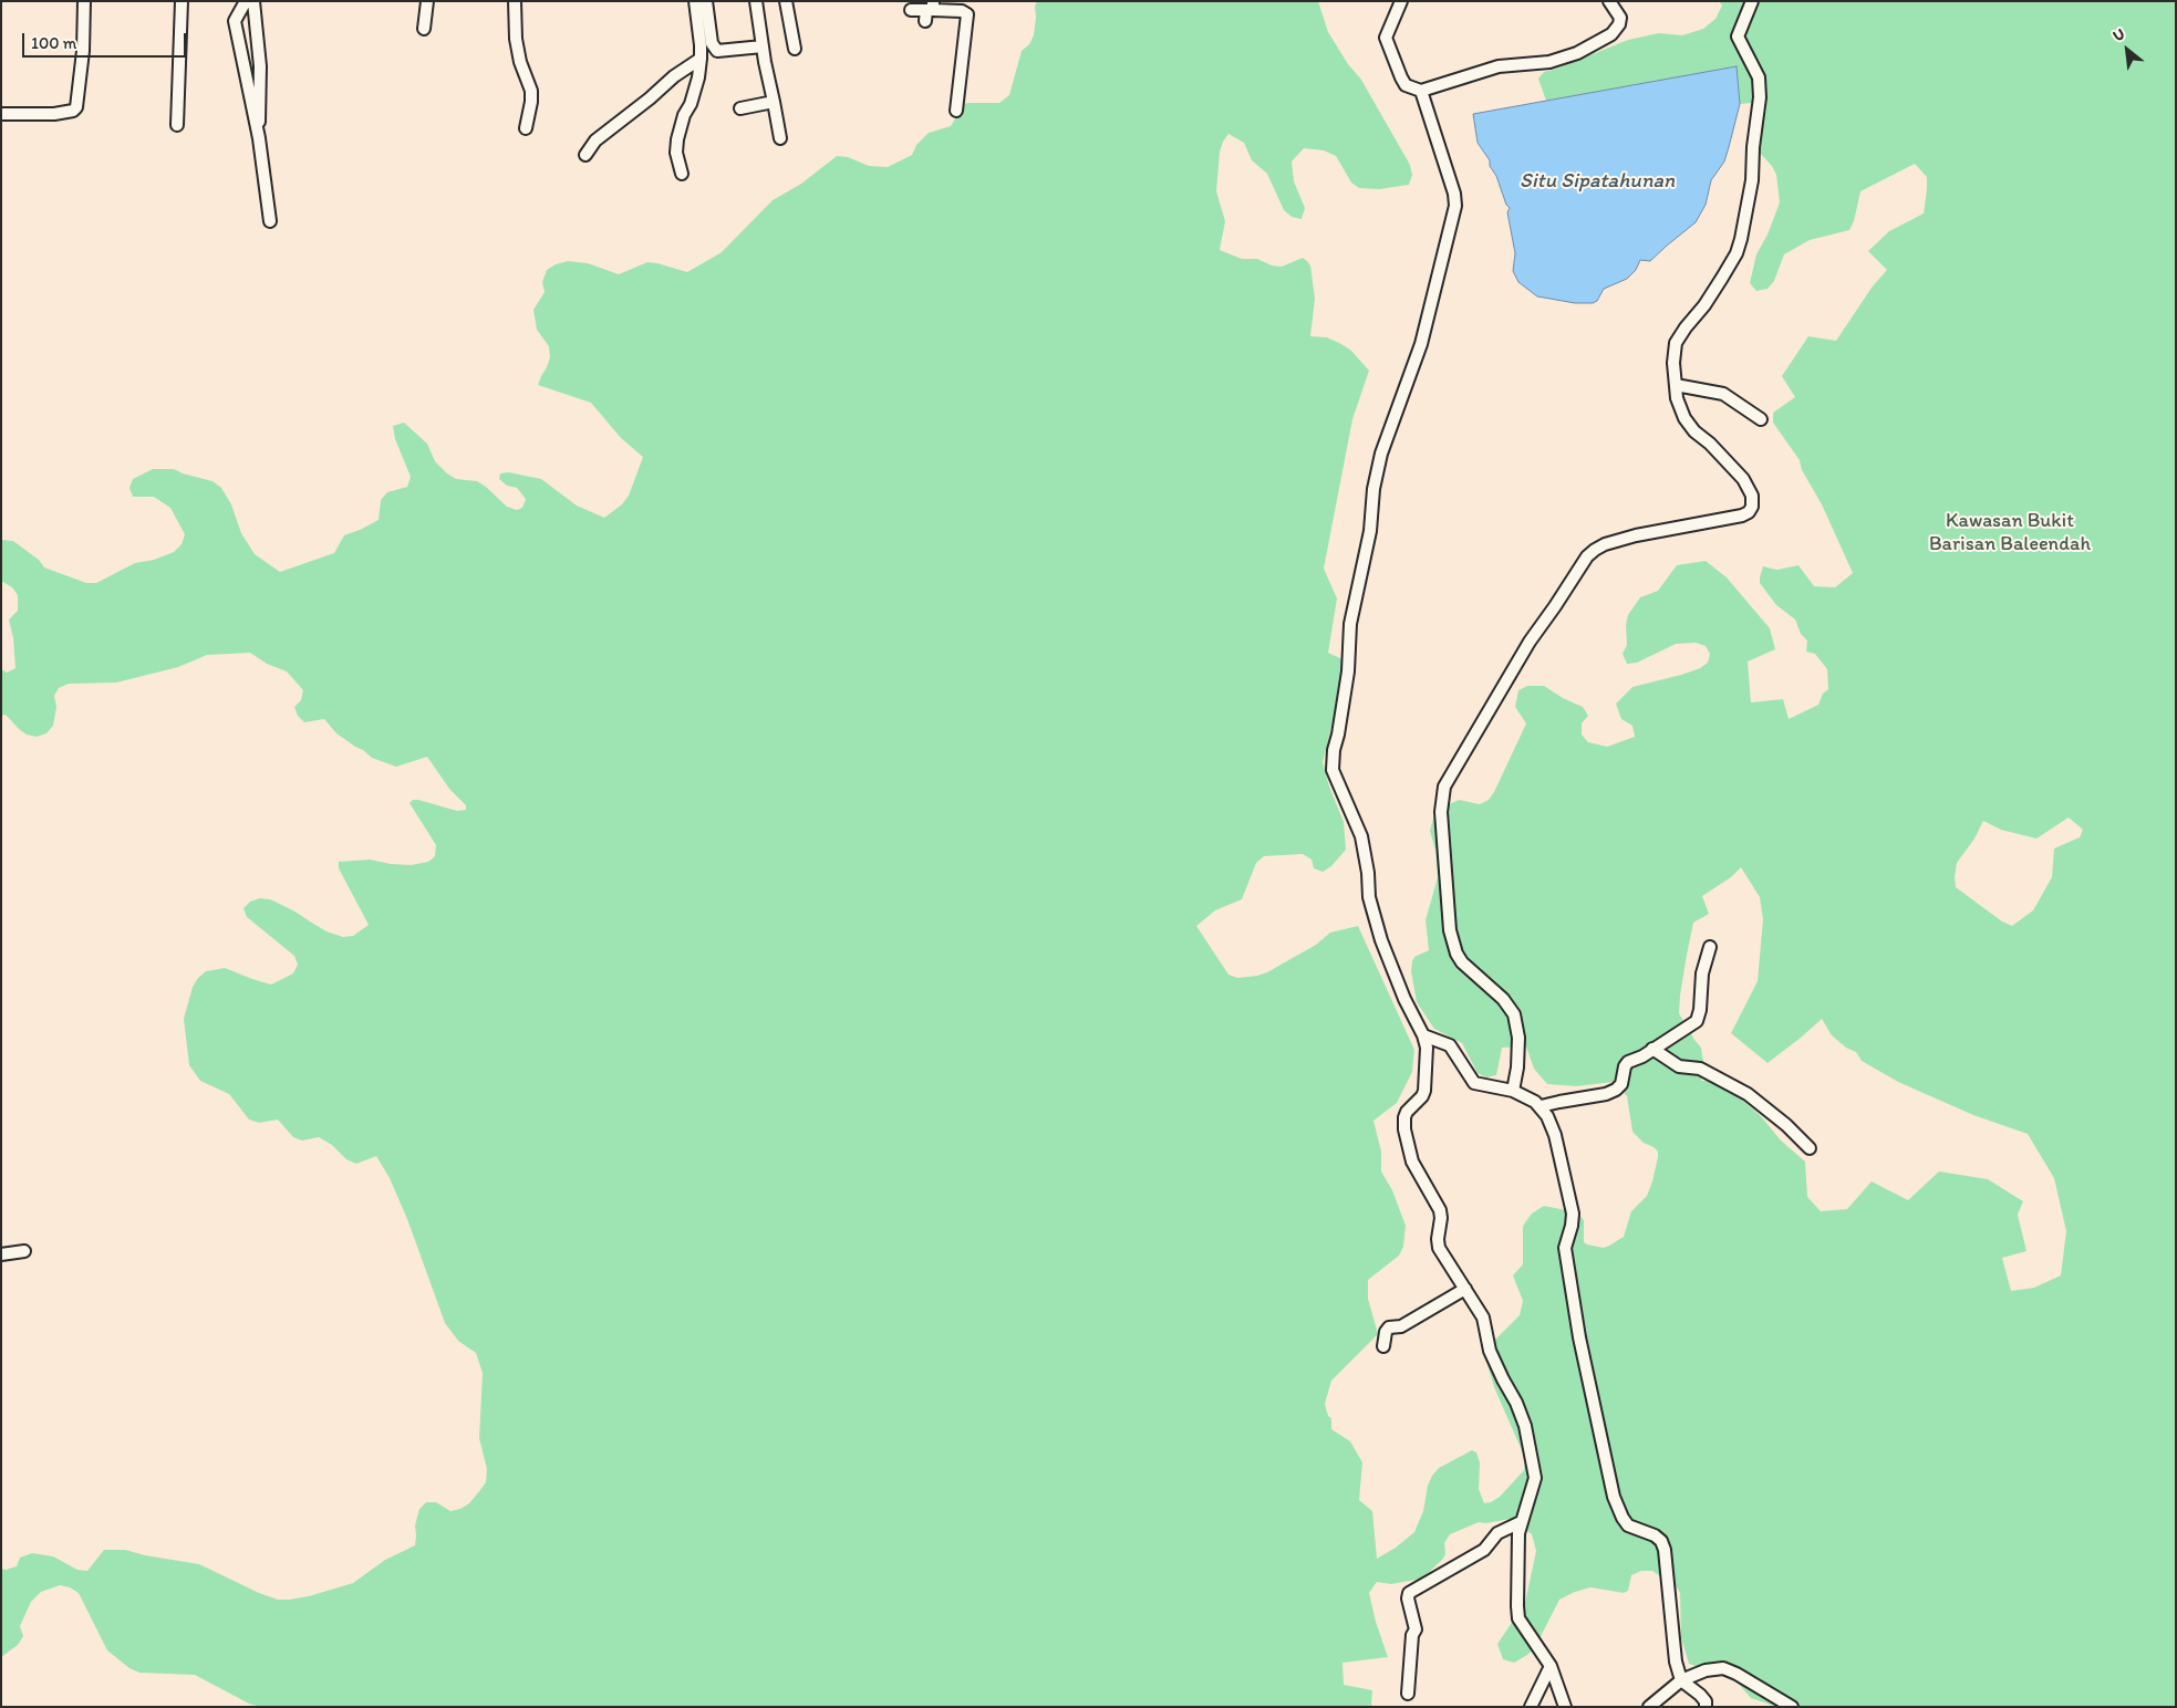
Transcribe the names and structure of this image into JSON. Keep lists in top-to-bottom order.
{
  "water": ["Situ Sipatahunan"],
  "parks": ["Kawasan Bukit Barisan Baleendah"],
  "scale_bar": "100 m",
  "north": "top left"
}
